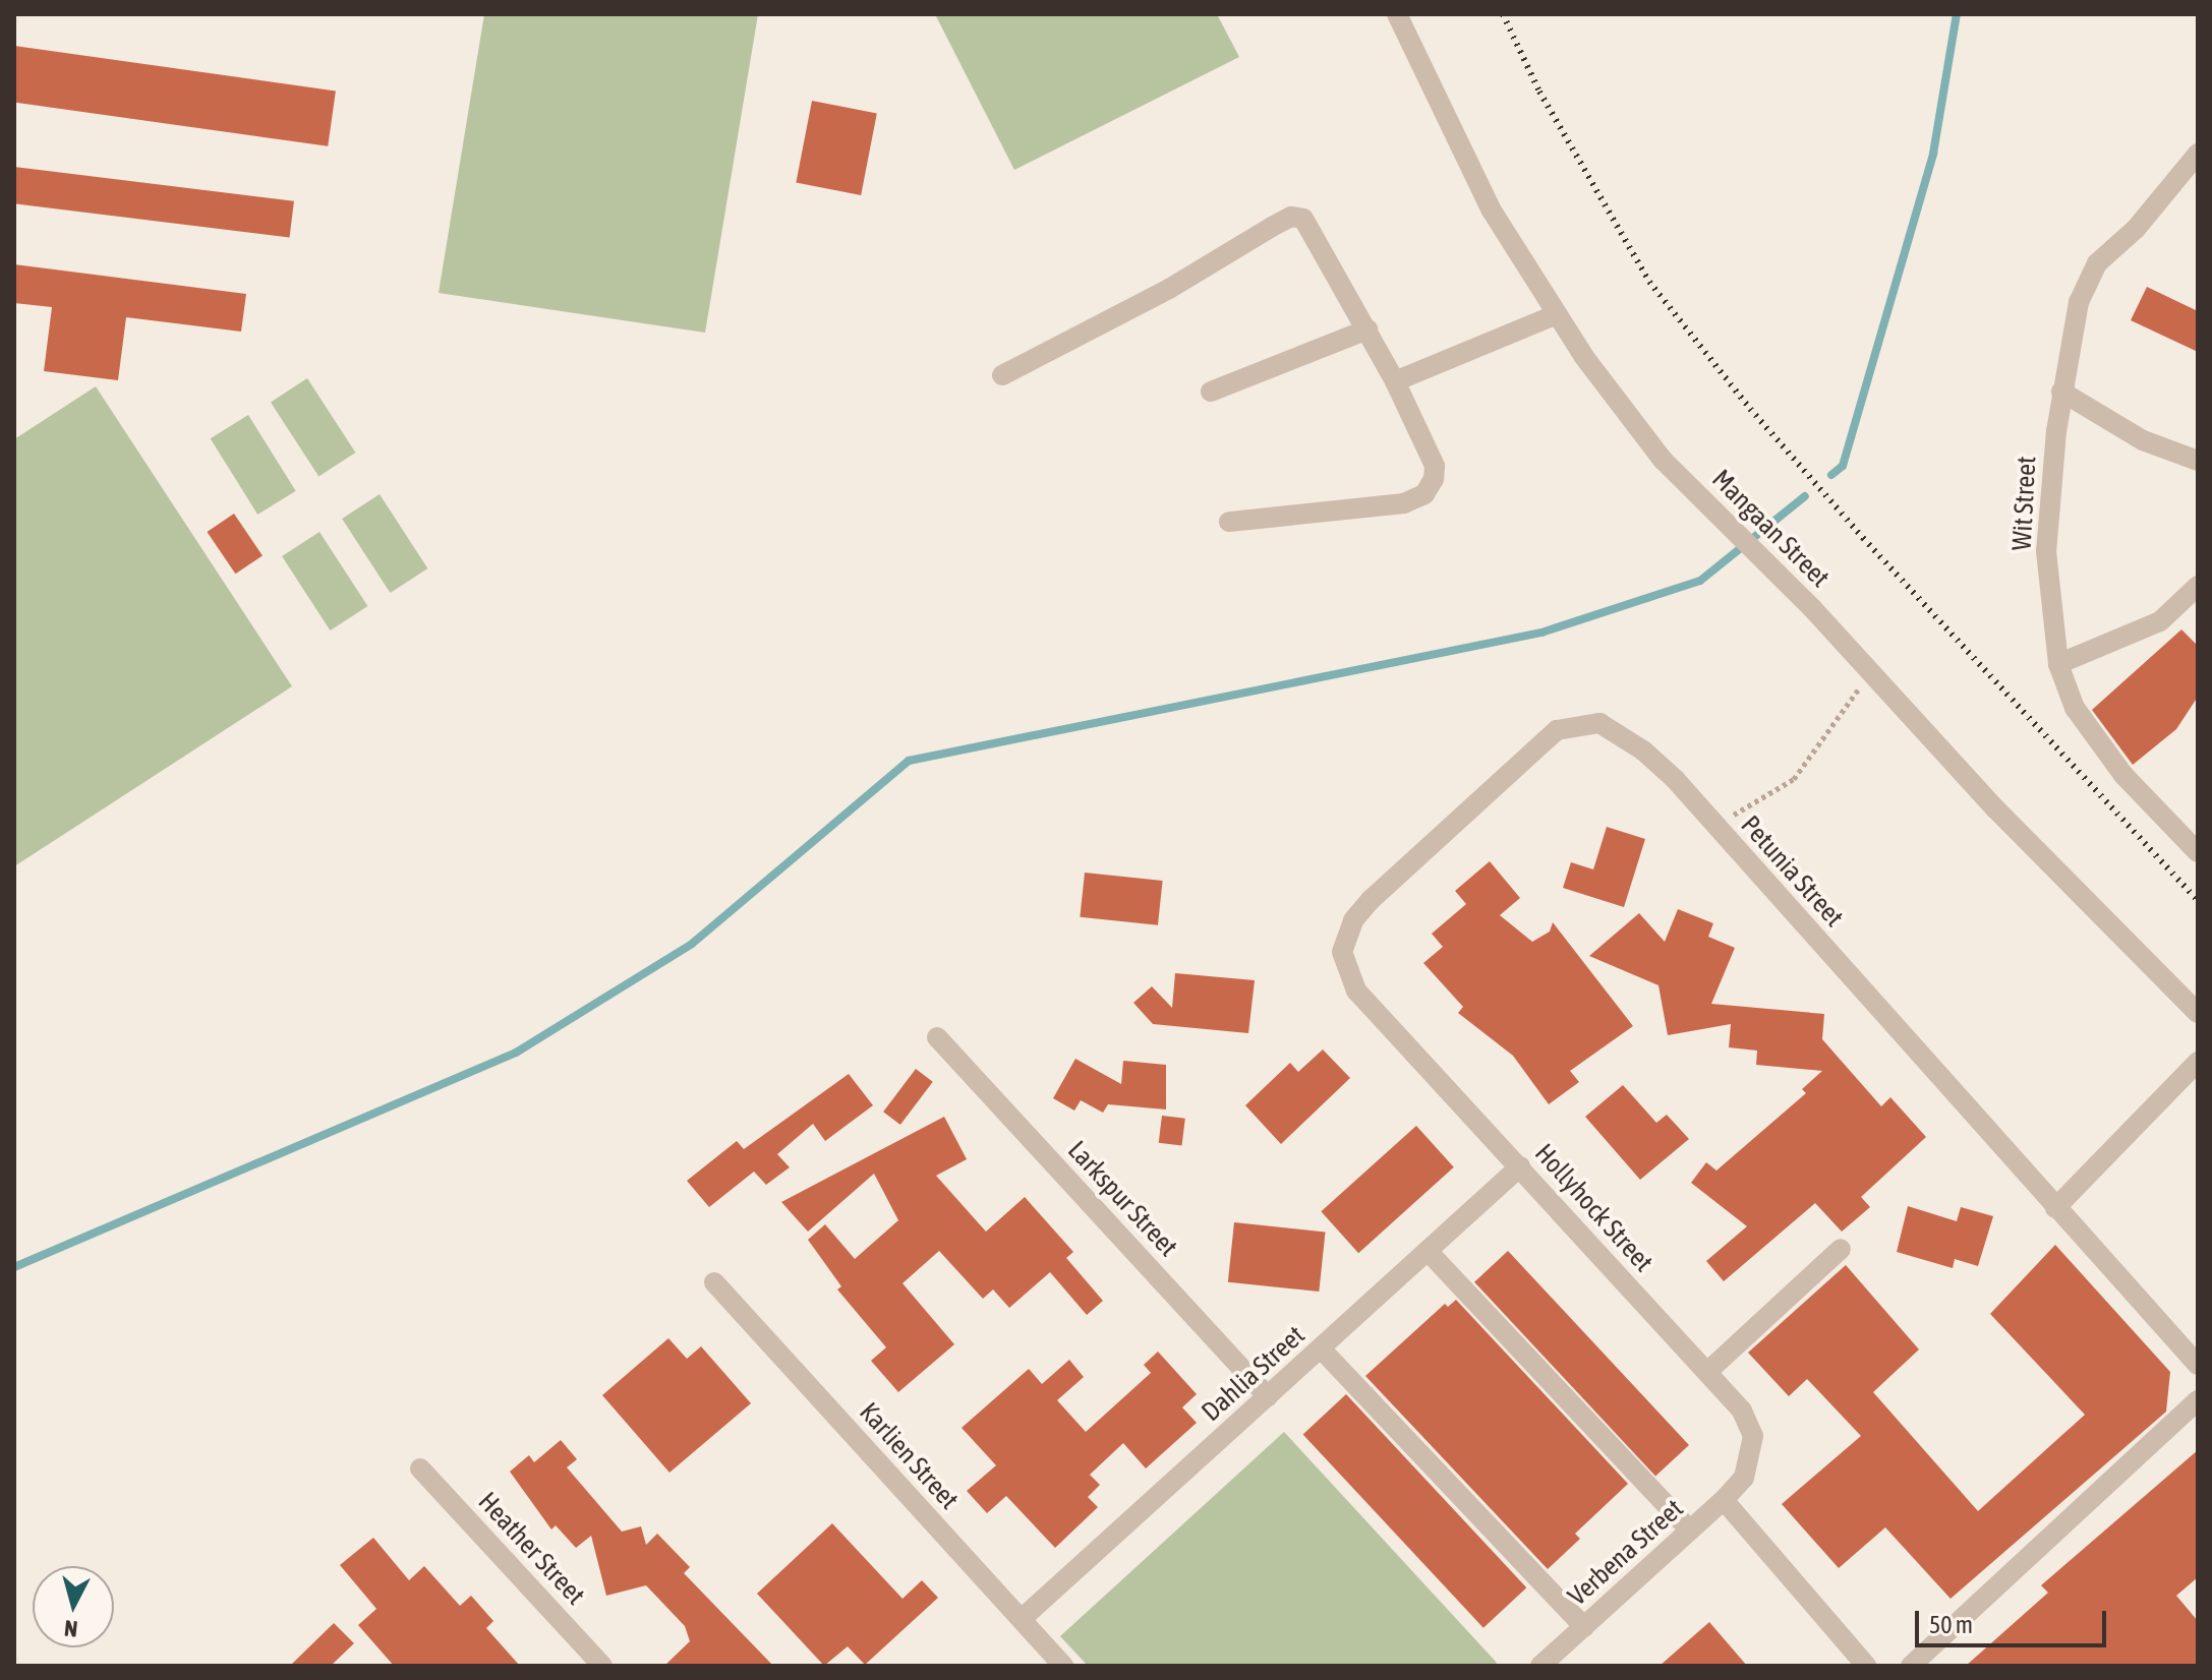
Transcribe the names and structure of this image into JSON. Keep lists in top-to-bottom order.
{
  "streets": {
    "street": [
      "Wit Street",
      "Mangaan Street",
      "Petunia Street",
      "Larkspur Street",
      "Hollyhock Street",
      "Dahlia Street",
      "Karlien Street",
      "Heather Street",
      "Verbena Street"
    ]
  },
  "crossings": [
    ["Petunia Street", "Hollyhock Street"],
    ["Larkspur Street", "Dahlia Street"],
    ["Hollyhock Street", "Dahlia Street"],
    ["Hollyhock Street", "Verbena Street"],
    ["Dahlia Street", "Karlien Street"]
  ],
  "scale_bar": "50 m",
  "north": "bottom"
}
